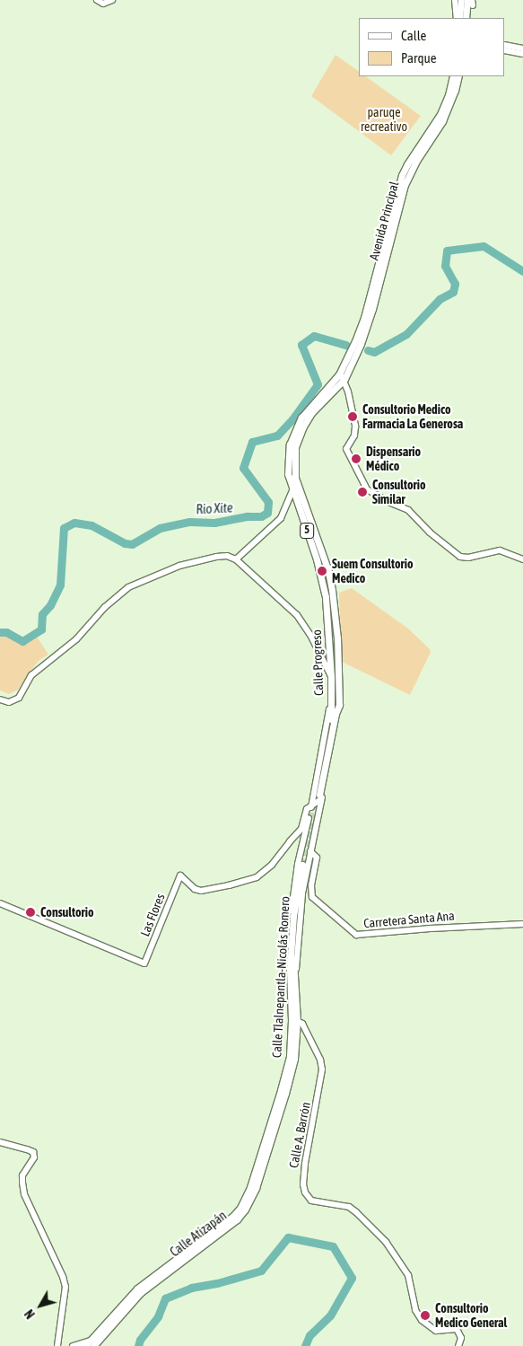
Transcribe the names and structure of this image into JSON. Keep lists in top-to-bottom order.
{
  "streets": {
    "main road": [
      "Avenida Principal",
      "5",
      "Calle Progreso",
      "Calle Tlalnepantla-Nicolás Romero",
      "Calle Atizapán"
    ],
    "street": ["Las Flores", "Carretera Santa Ana", "Calle A. Barrón"]
  },
  "crossings": [
    ["Avenida Principal", "Calle Progreso"],
    ["Calle Progreso", "Las Flores"],
    ["Calle Progreso", "Calle Tlalnepantla-Nicolás Romero"],
    ["Calle Tlalnepantla-Nicolás Romero", "Calle A. Barrón"],
    ["Calle Tlalnepantla-Nicolás Romero", "Calle Atizapán"]
  ],
  "water": ["Rio Xite"],
  "parks": ["paruqe recreativo"],
  "places": [
    "Consultorio Medico Farmacia La Generosa",
    "Dispensario Médico",
    "Consultorio Similar",
    "Suem Consultorio Medico",
    "Consultorio",
    "Consultorio Medico General"
  ],
  "legend": ["Calle", "Parque"],
  "north": "bottom left"
}
